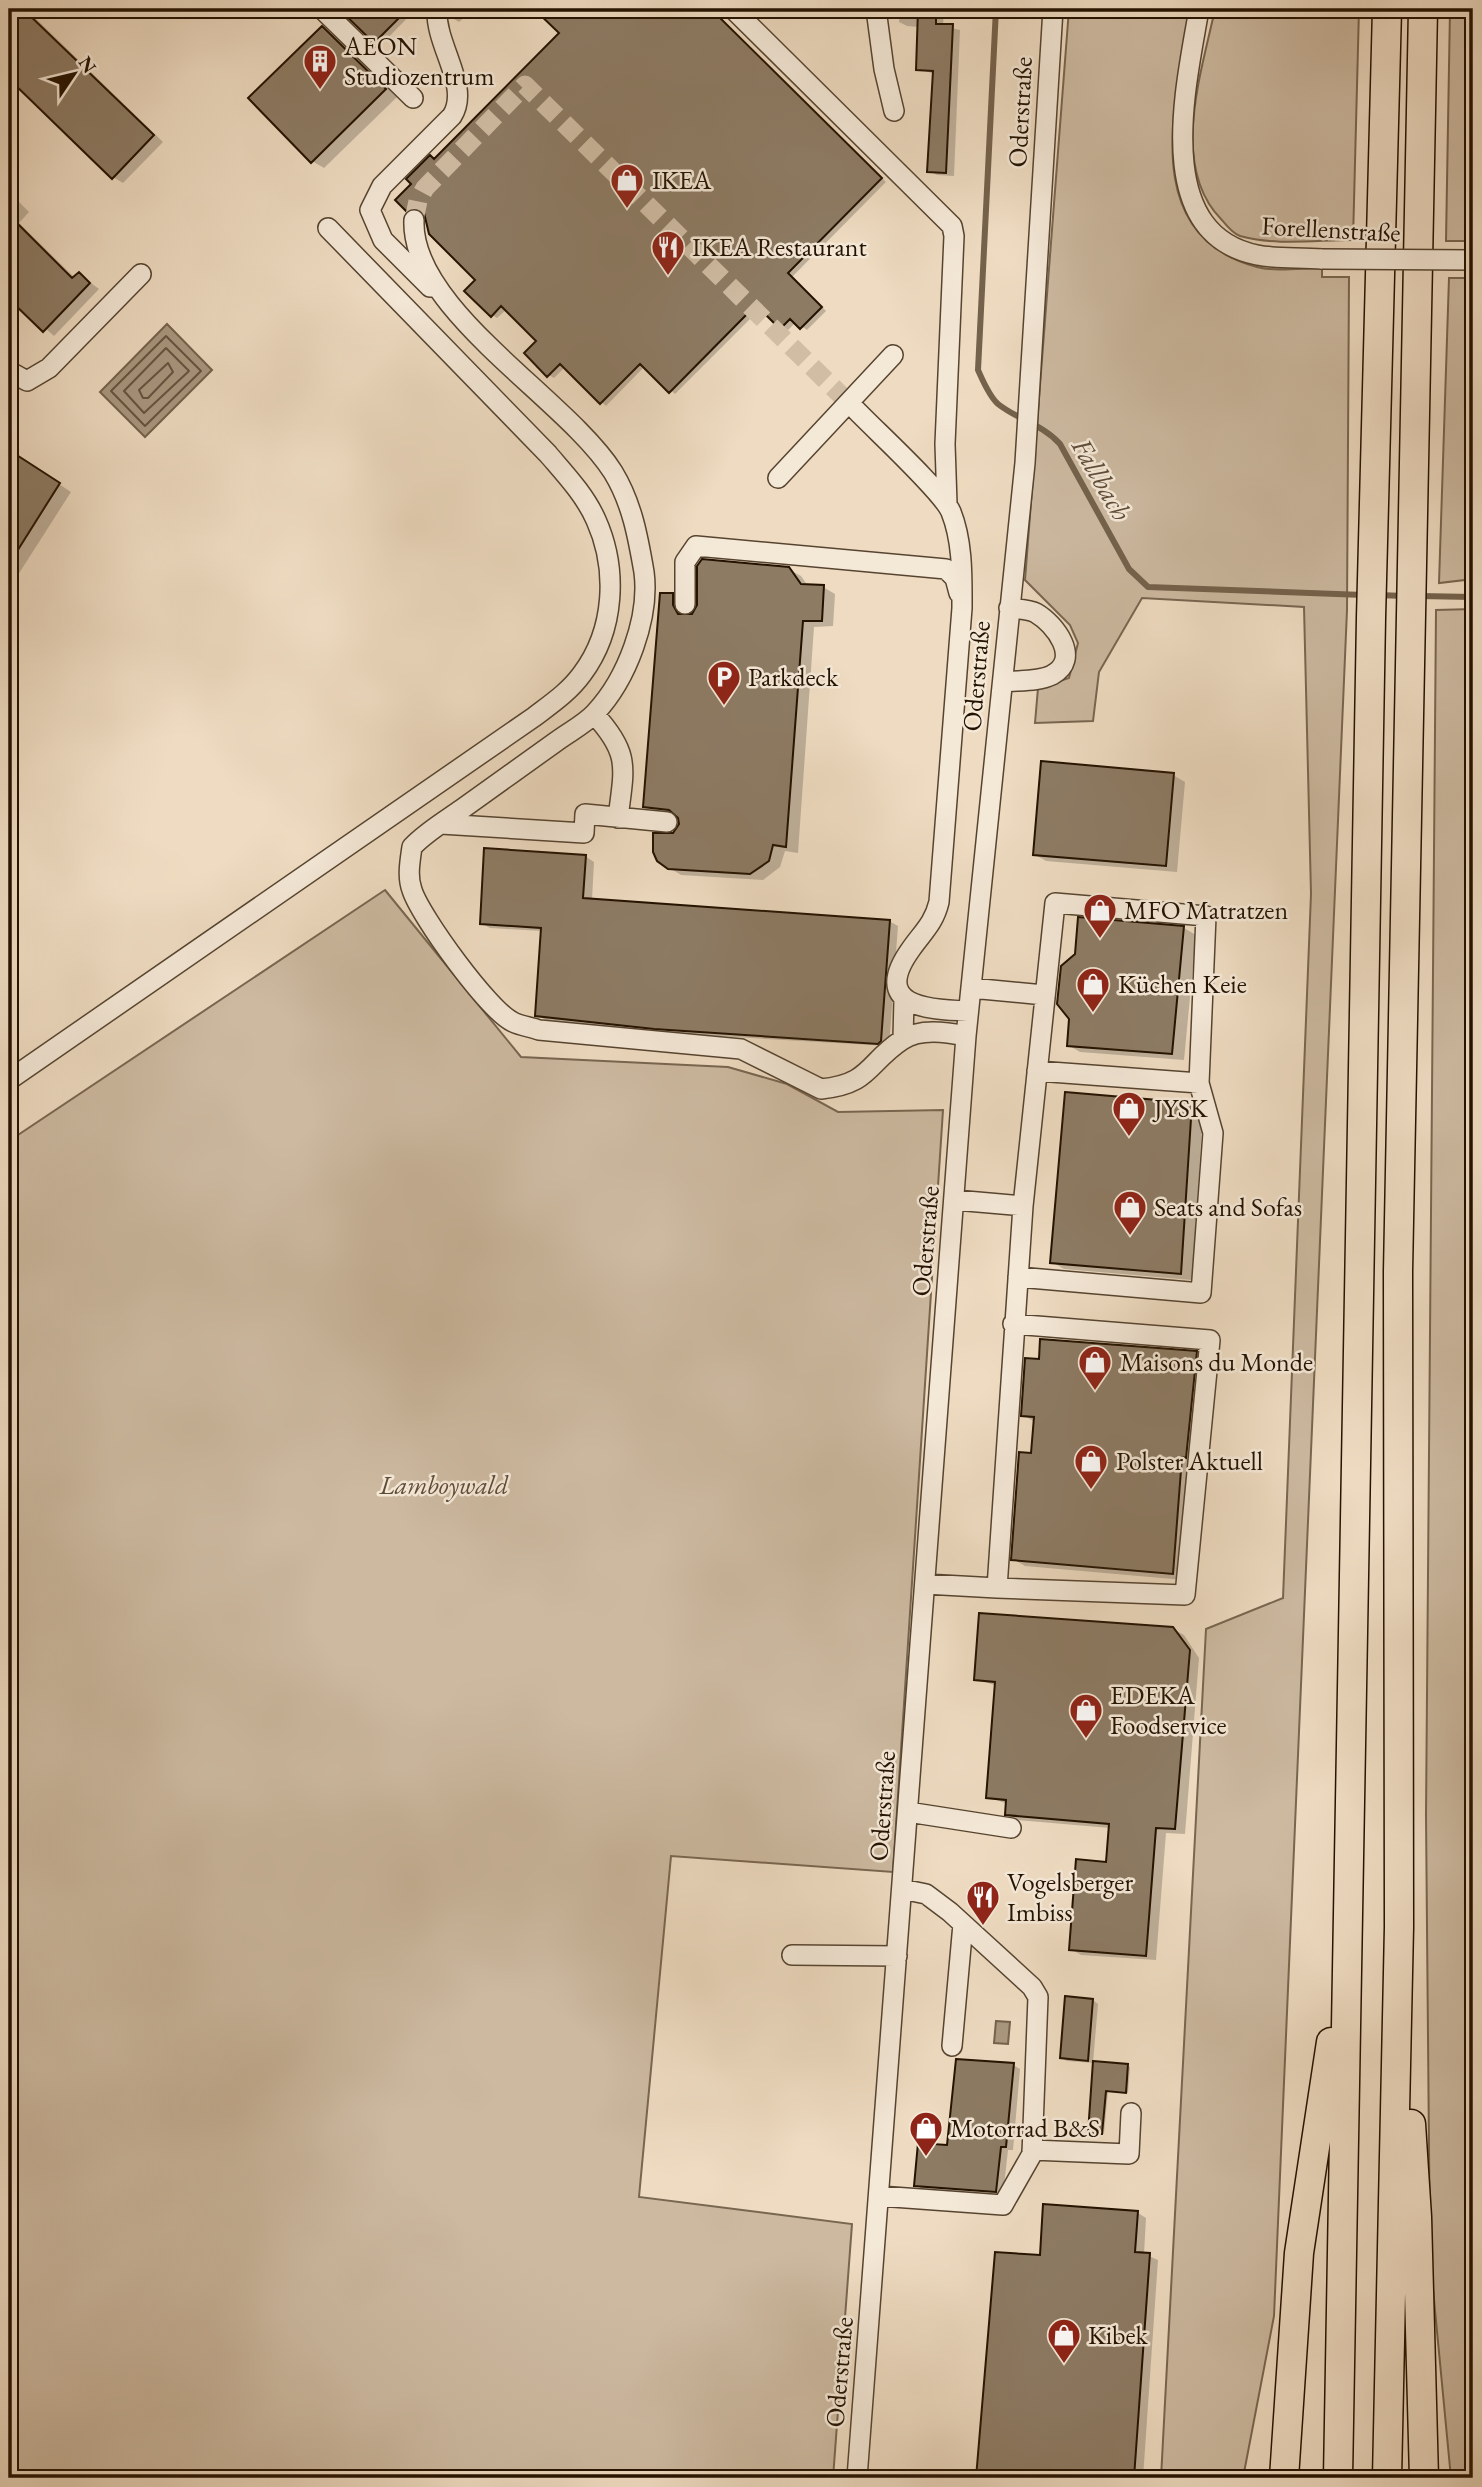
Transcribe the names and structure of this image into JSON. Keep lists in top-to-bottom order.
{
  "streets": {
    "street": ["Oderstraße", "Forellenstraße"]
  },
  "water": ["Fallbach"],
  "parks": ["Lamboywald"],
  "places": {
    "building": ["AEON Studiozentrum"],
    "shop": [
      "IKEA",
      "MFO Matratzen",
      "Küchen Keie",
      "JYSK",
      "Seats and Sofas",
      "Maisons du Monde",
      "Polster Aktuell",
      "EDEKA Foodservice",
      "Motorrad B&S",
      "Kibek"
    ],
    "restaurant": ["IKEA Restaurant", "Vogelsberger Imbiss"],
    "parking": ["Parkdeck"]
  },
  "north": "top right"
}
